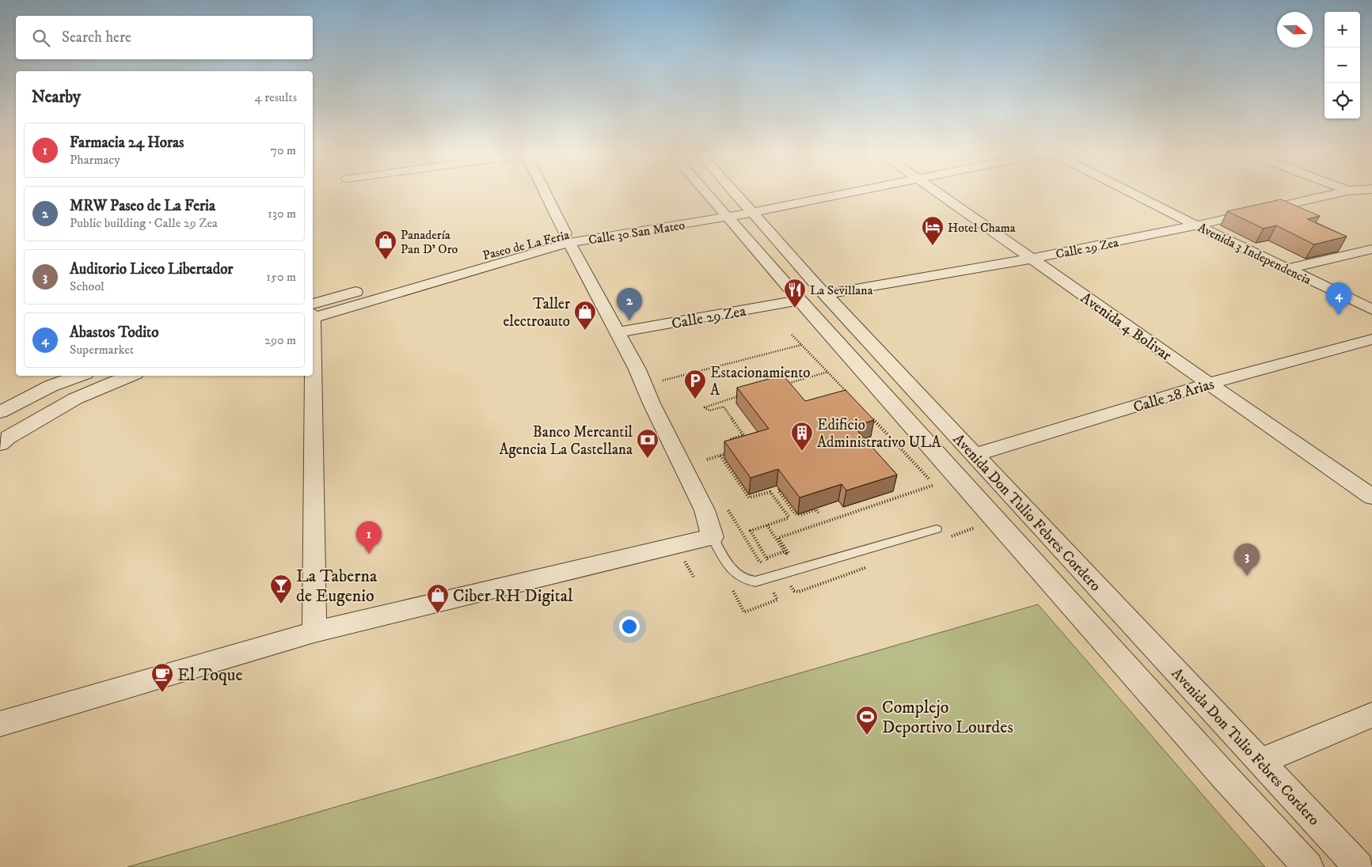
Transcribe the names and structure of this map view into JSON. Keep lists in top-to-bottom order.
{
  "streets": {
    "street": [
      "Paseo de La Feria",
      "Calle 29 Zea",
      "Avenida 3 Independencia",
      "Avenida 4 Bolivar",
      "Calle 28 Arias",
      "Avenida Don Tulio Febres Cordero"
    ]
  },
  "crossings": [
    ["Paseo de La Feria", "Avenida Don Tulio Febres Cordero"],
    ["Calle 29 Zea", "Avenida 3 Independencia"],
    ["Calle 29 Zea", "Avenida 4 Bolivar"],
    ["Calle 29 Zea", "Avenida Don Tulio Febres Cordero"],
    ["Avenida 4 Bolivar", "Calle 28 Arias"],
    ["Calle 28 Arias", "Avenida Don Tulio Febres Cordero"]
  ],
  "places": {
    "hotel": ["Hotel Chama"],
    "shop": ["Panadería Pan D' Oro", "Taller electroauto", "Ciber RH Digital"],
    "restaurant": ["La Sevillana"],
    "parking": ["Estacionamiento A"],
    "building": ["Edificio Administrativo ULA"],
    "bank": ["Banco Mercantil Agencia La Castellana"],
    "bar": ["La Taberna de Eugenio"],
    "cafe": ["El Toque"],
    "sports": ["Complejo Deportivo Lourdes"]
  },
  "north": "right",
  "page": {
    "map_buttons": ["+", "−"],
    "search": "Search here",
    "heading": ["Nearby", "4 results"],
    "list": [
      {
        "mark": "1",
        "name": "Farmacia 24 Horas",
        "note": "Pharmacy",
        "value": "70 m"
      },
      {
        "mark": "2",
        "name": "MRW Paseo de La Feria",
        "note": "Public building · Calle 29 Zea",
        "value": "130 m"
      },
      {
        "mark": "3",
        "name": "Auditorio Liceo Libertador",
        "note": "School",
        "value": "150 m"
      },
      {
        "mark": "4",
        "name": "Abastos Todito",
        "note": "Supermarket",
        "value": "290 m"
      }
    ],
    "pins": [
      "4",
      "2",
      "1",
      "3"
    ]
  }
}
